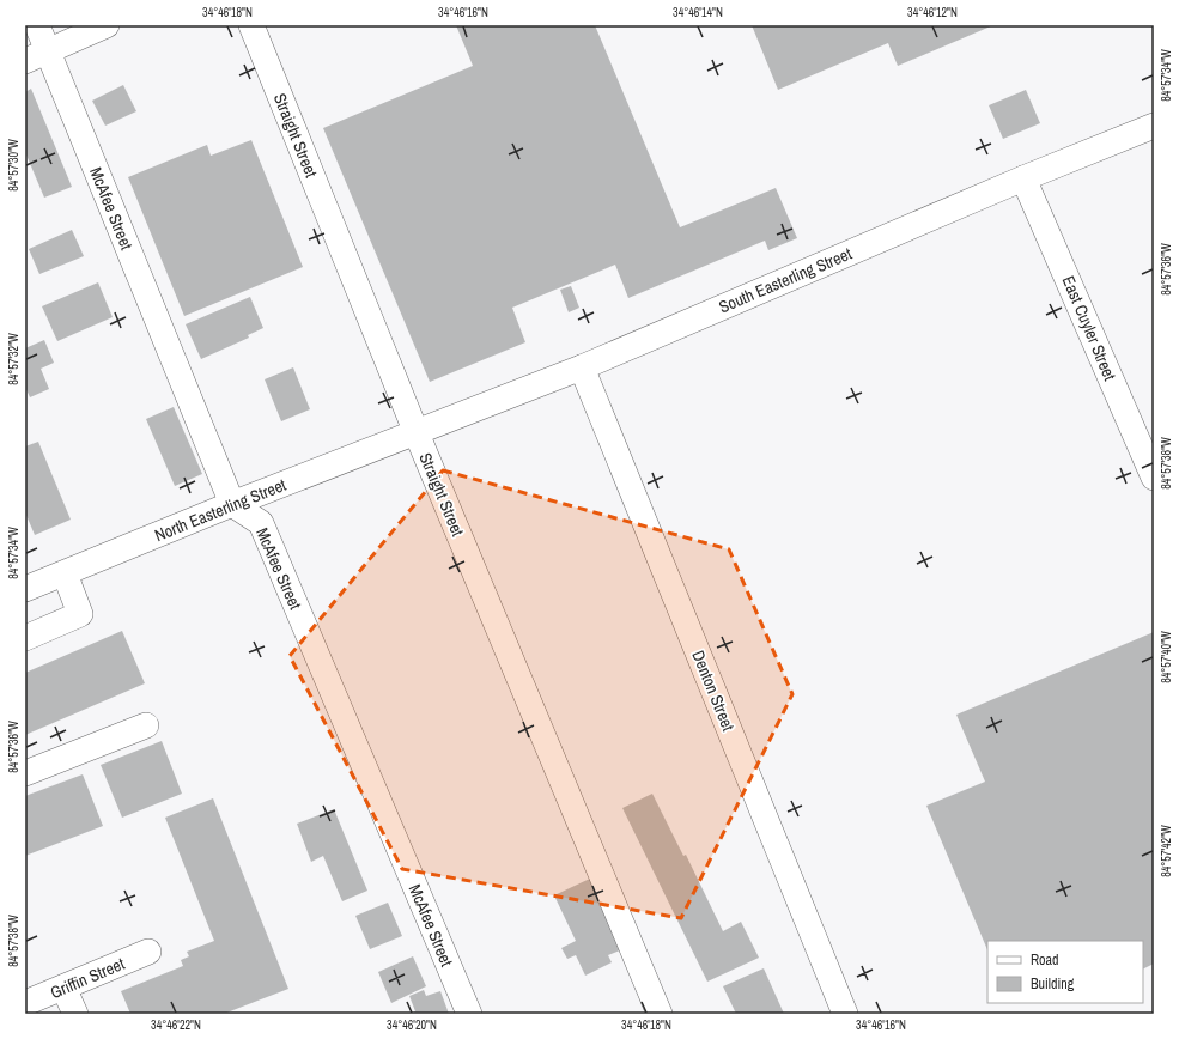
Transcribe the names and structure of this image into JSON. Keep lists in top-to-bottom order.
{
  "streets": {
    "street": [
      "Straight Street",
      "McAfee Street",
      "South Easterling Street",
      "East Cuyler Street",
      "North Easterling Street",
      "Denton Street",
      "Griffin Street"
    ]
  },
  "crossings": [
    ["Straight Street", "South Easterling Street"],
    ["Straight Street", "North Easterling Street"],
    ["McAfee Street", "North Easterling Street"],
    ["South Easterling Street", "East Cuyler Street"],
    ["South Easterling Street", "North Easterling Street"],
    ["South Easterling Street", "Denton Street"]
  ],
  "legend": ["Road", "Building"],
  "coordinates": [
    "34°46'18\"N",
    "34°46'16\"N",
    "34°46'14\"N",
    "34°46'12\"N",
    "84°57'34\"W",
    "84°57'30\"W",
    "84°57'36\"W",
    "84°57'32\"W",
    "84°57'38\"W",
    "84°57'40\"W",
    "84°57'42\"W",
    "34°46'22\"N",
    "34°46'20\"N"
  ]
}
